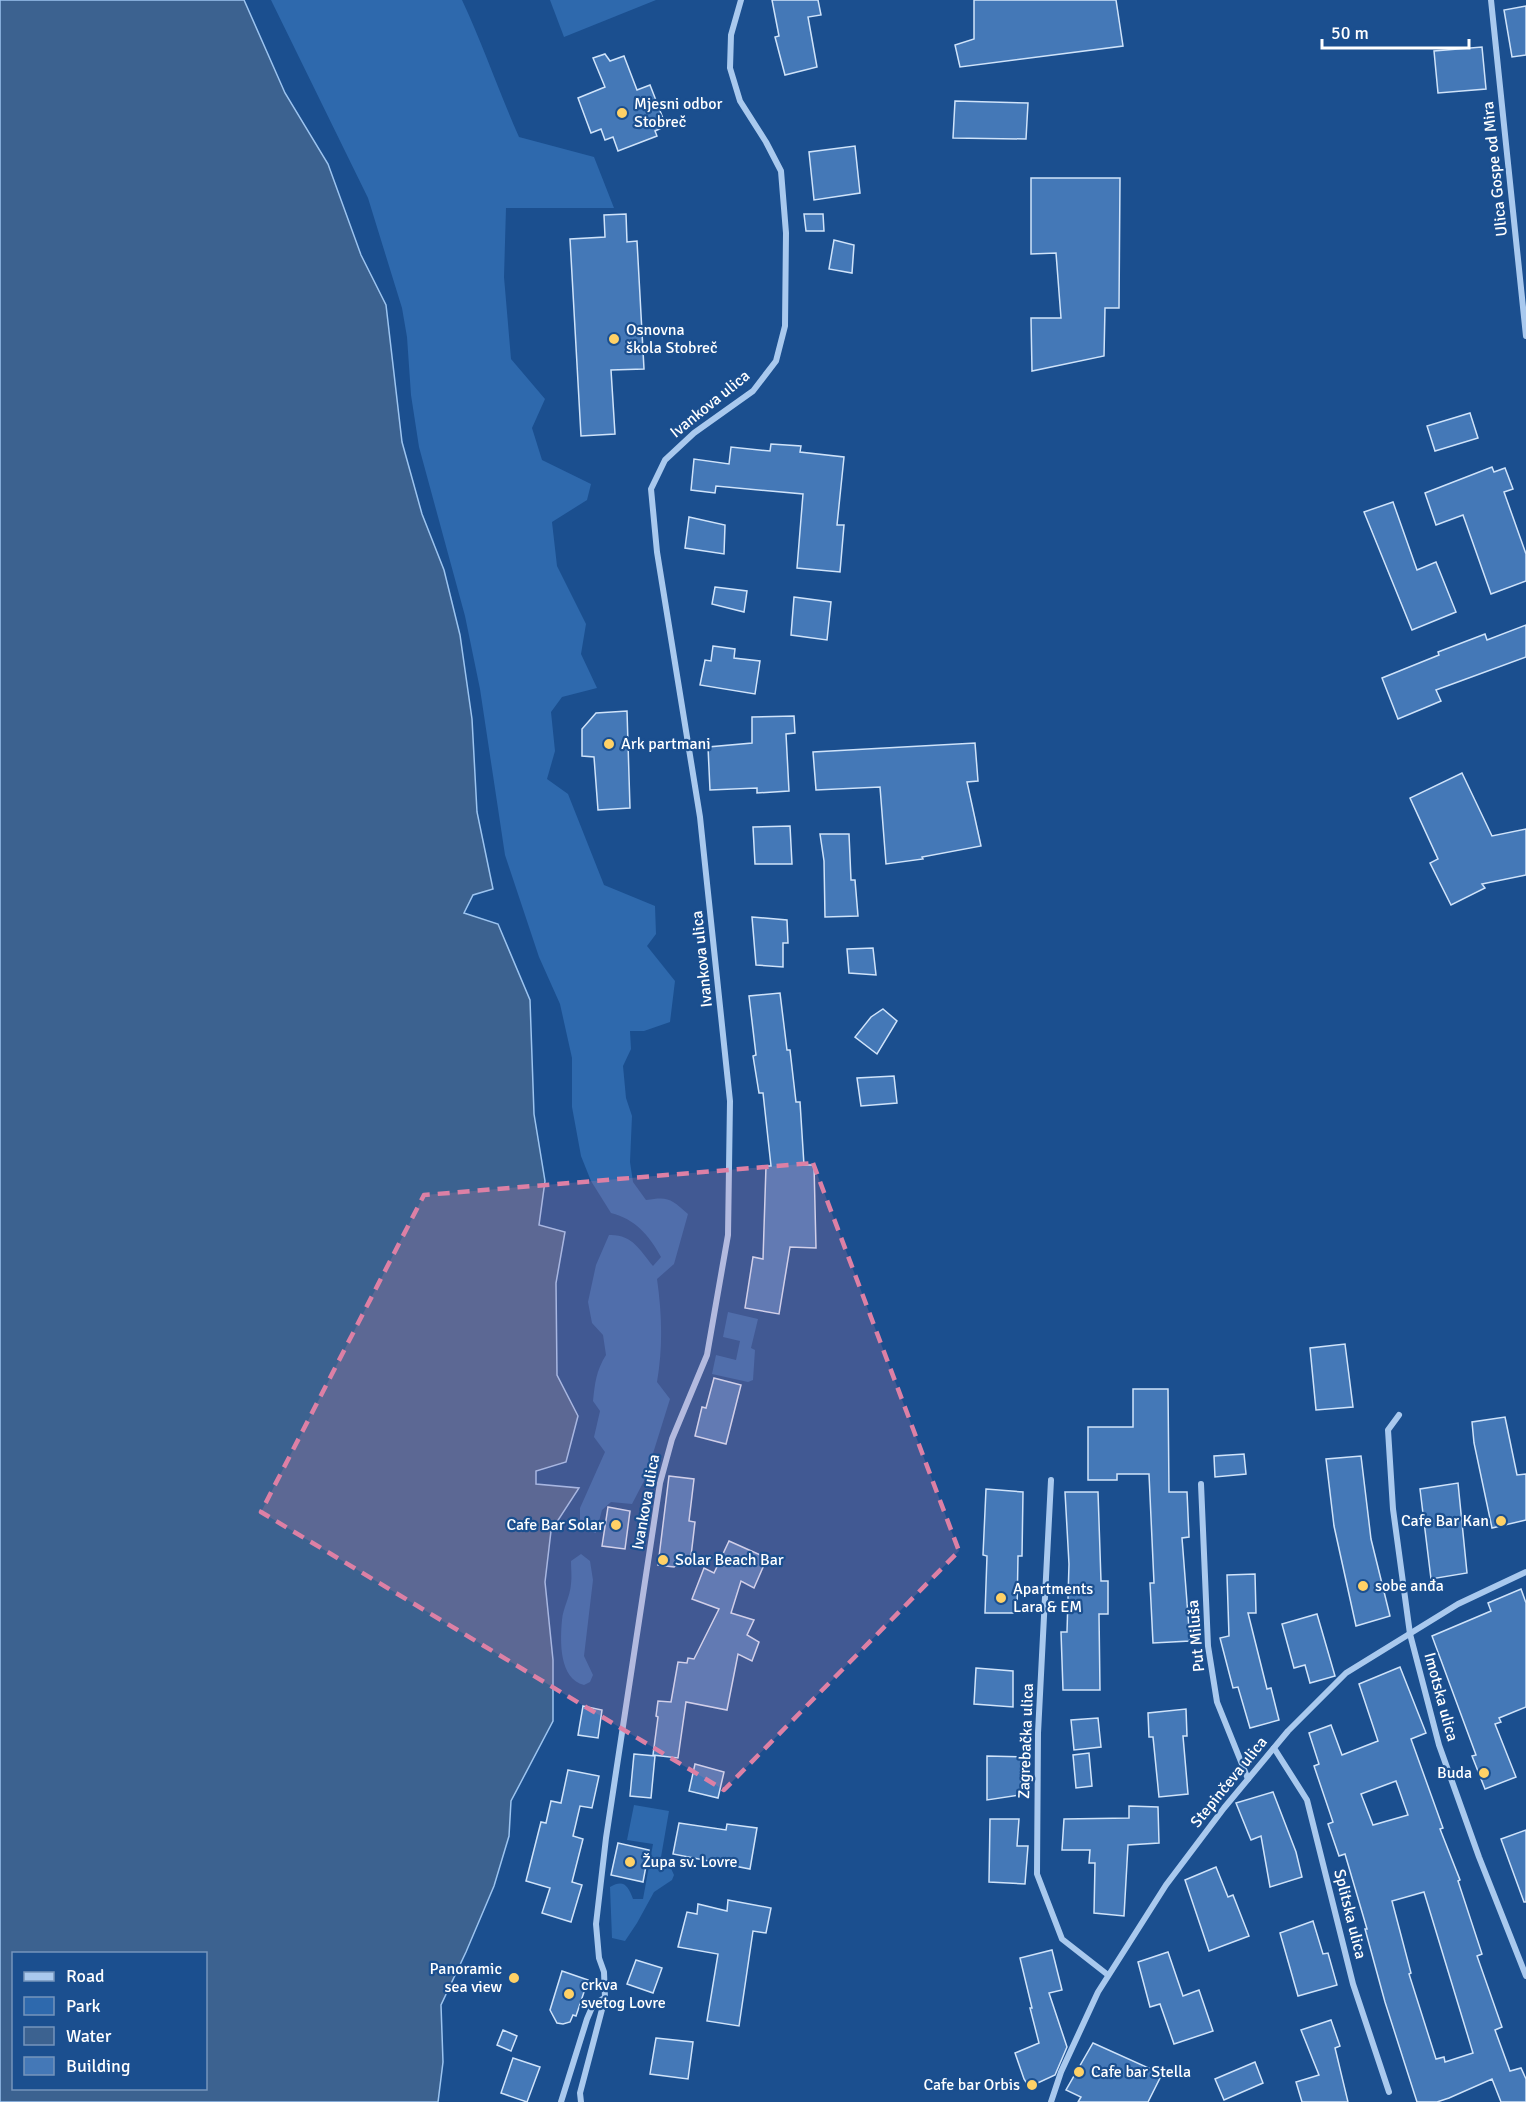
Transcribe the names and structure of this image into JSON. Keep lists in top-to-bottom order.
{
  "streets": {
    "street": [
      "Ulica Gospe od Mira",
      "Ivankova ulica",
      "Put Miluša",
      "Imotska ulica",
      "Zagrebačka ulica",
      "Stepinčeva ulica",
      "Splitska ulica"
    ]
  },
  "crossings": [
    ["Put Miluša", "Stepinčeva ulica"],
    ["Imotska ulica", "Stepinčeva ulica"],
    ["Zagrebačka ulica", "Stepinčeva ulica"],
    ["Stepinčeva ulica", "Splitska ulica"]
  ],
  "places": [
    "Mjesni odbor Stobreč",
    "Osnovna škola Stobreč",
    "Ark partmani",
    "Cafe Bar Kan",
    "Cafe Bar Solar",
    "Solar Beach Bar",
    "sobe anđa",
    "Apartments Lara & EM",
    "Buda",
    "Župa sv. Lovre",
    "Panoramic sea view",
    "crkva svetog Lovre",
    "Cafe bar Stella",
    "Cafe bar Orbis"
  ],
  "legend": [
    "Road",
    "Park",
    "Water",
    "Building"
  ],
  "scale_bar": "50 m"
}
